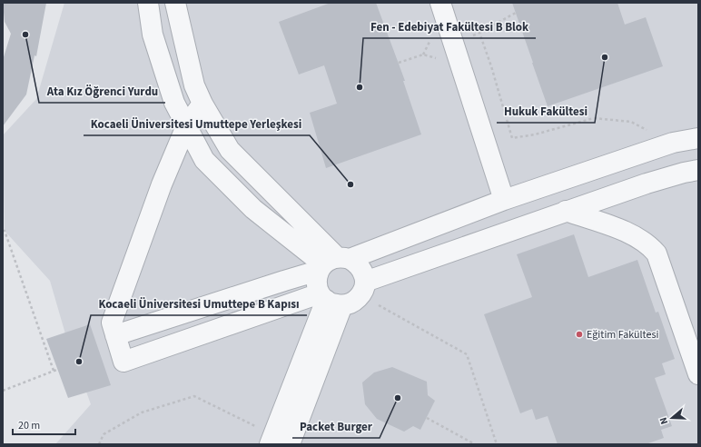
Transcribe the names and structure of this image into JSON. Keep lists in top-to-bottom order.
{
  "places": [
    "Ata Kız Öğrenci Yurdu",
    "Hukuk Fakültesi",
    "Fen - Edebiyat Fakültesi B Blok",
    "Kocaeli Üniversitesi Umuttepe Yerleşkesi",
    "Eğitim Fakültesi",
    "Kocaeli Üniversitesi Umuttepe B Kapısı",
    "Packet Burger"
  ],
  "scale_bar": "20 m",
  "north": "left"
}
